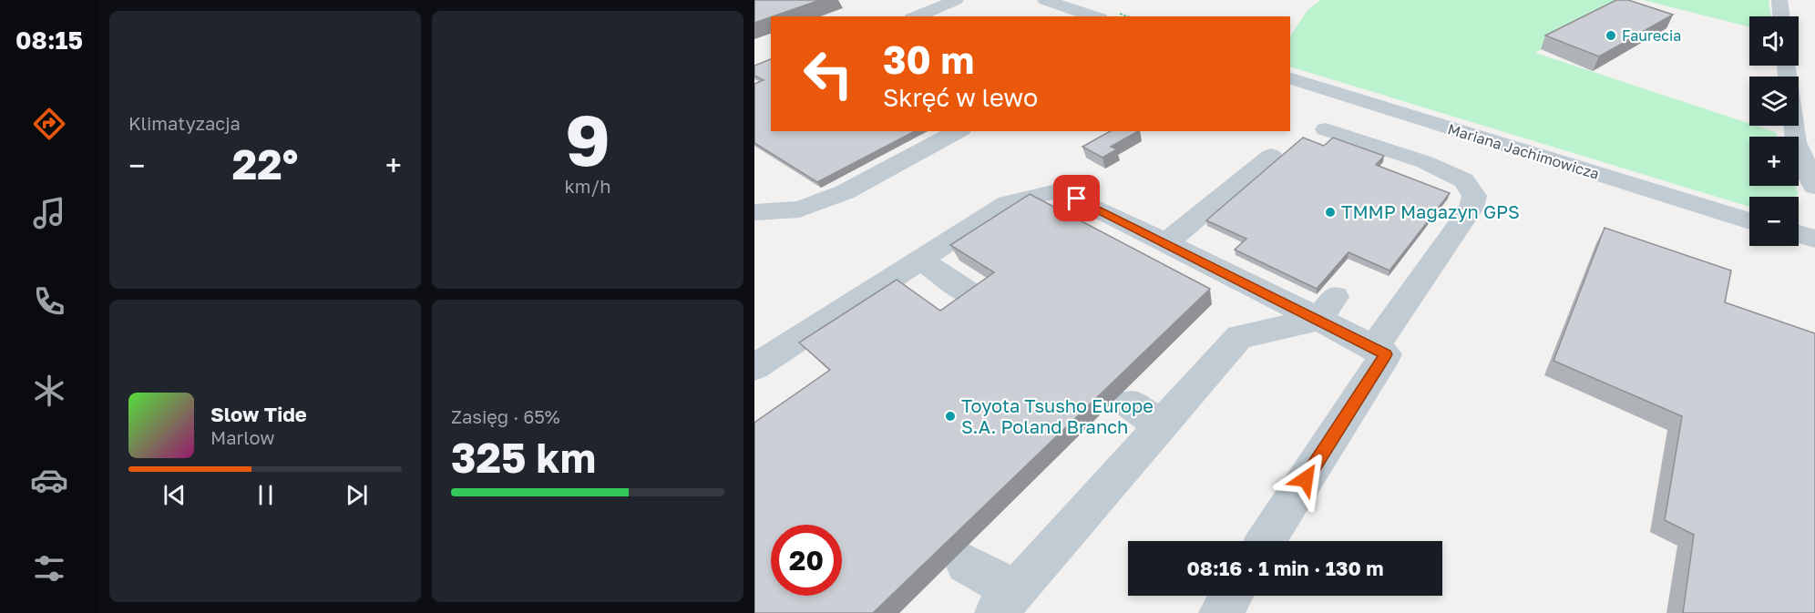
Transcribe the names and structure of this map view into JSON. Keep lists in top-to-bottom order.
{
  "streets": {
    "street": ["Mariana Jachimowicza"]
  },
  "places": ["Faurecia", "TMMP Magazyn GPS", "Toyota Tsusho Europe S.A. Poland Branch"],
  "page": {
    "tabs": "08:15",
    "tile": [
      "Klimatyzacja",
      ["9", "km/h"],
      ["Zasięg · 65%", "325 km"]
    ],
    "map_buttons": ["+", "−"],
    "turn": ["30 m", "Skręć w lewo"],
    "heat": ["−", "22°", "+"],
    "song": ["Slow Tide", "Marlow"],
    "limit": "20",
    "trip": "08:16 · 1 min · 130 m"
  }
}
